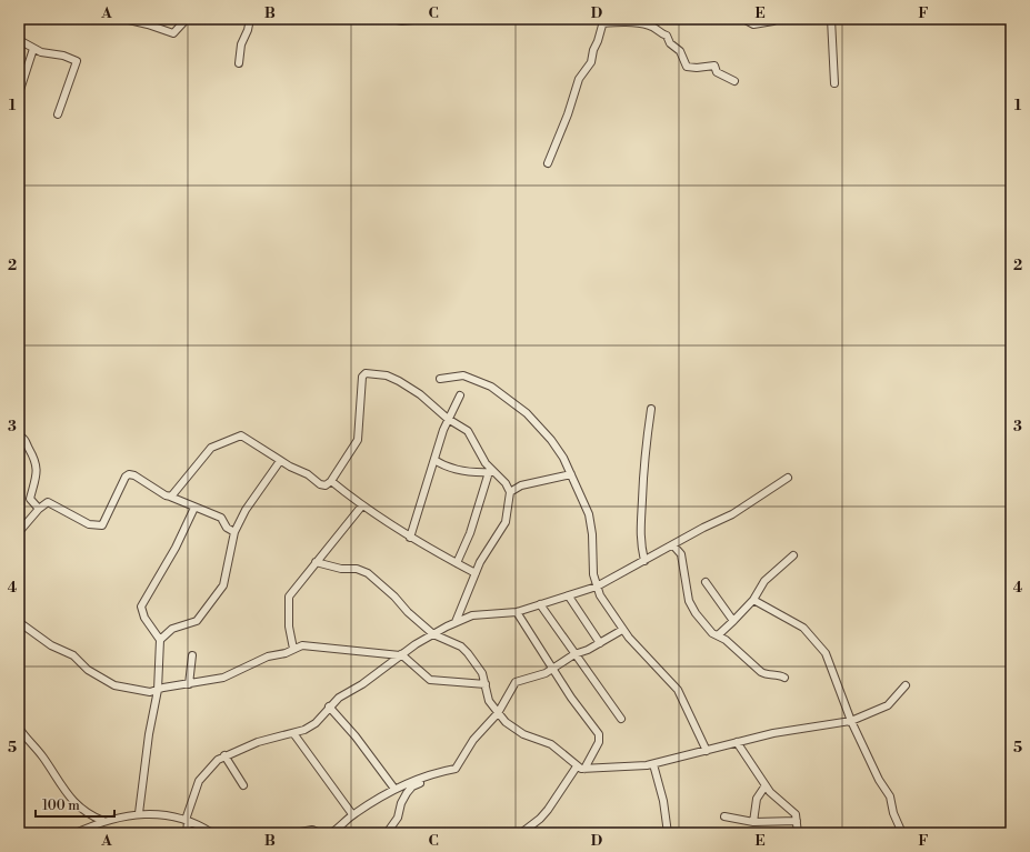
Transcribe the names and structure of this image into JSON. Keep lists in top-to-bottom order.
{
  "scale_bar": "100 m",
  "grid": {
    "columns": [
      "A",
      "B",
      "C",
      "D",
      "E",
      "F"
    ],
    "rows": [
      "1",
      "2",
      "3",
      "4",
      "5"
    ]
  }
}
